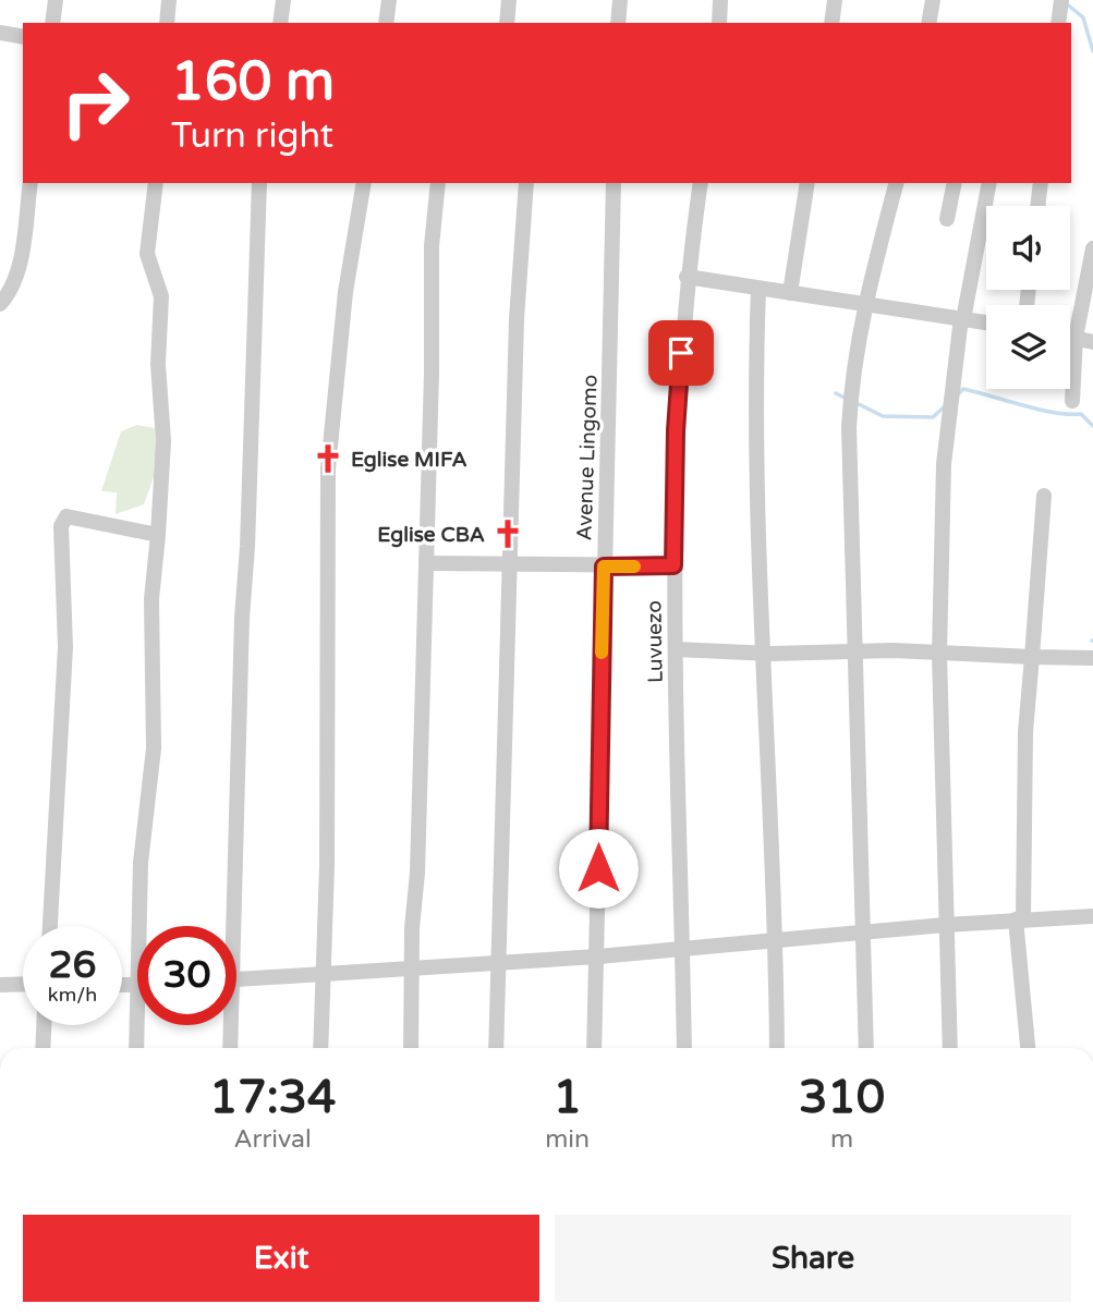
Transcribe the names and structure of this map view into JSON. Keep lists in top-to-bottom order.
{
  "streets": {
    "street": ["Avenue Lingomo", "Luvuezo"]
  },
  "places": {
    "church": ["Eglise MIFA", "Eglise CBA"]
  },
  "page": {
    "turn": ["160 m", "Turn right"],
    "speed": "26 km/h",
    "limit": "30",
    "eta": [
      "17:34",
      "Arrival",
      "1",
      "min",
      "310",
      "m"
    ],
    "buttons": ["Exit", "Share"]
  }
}
